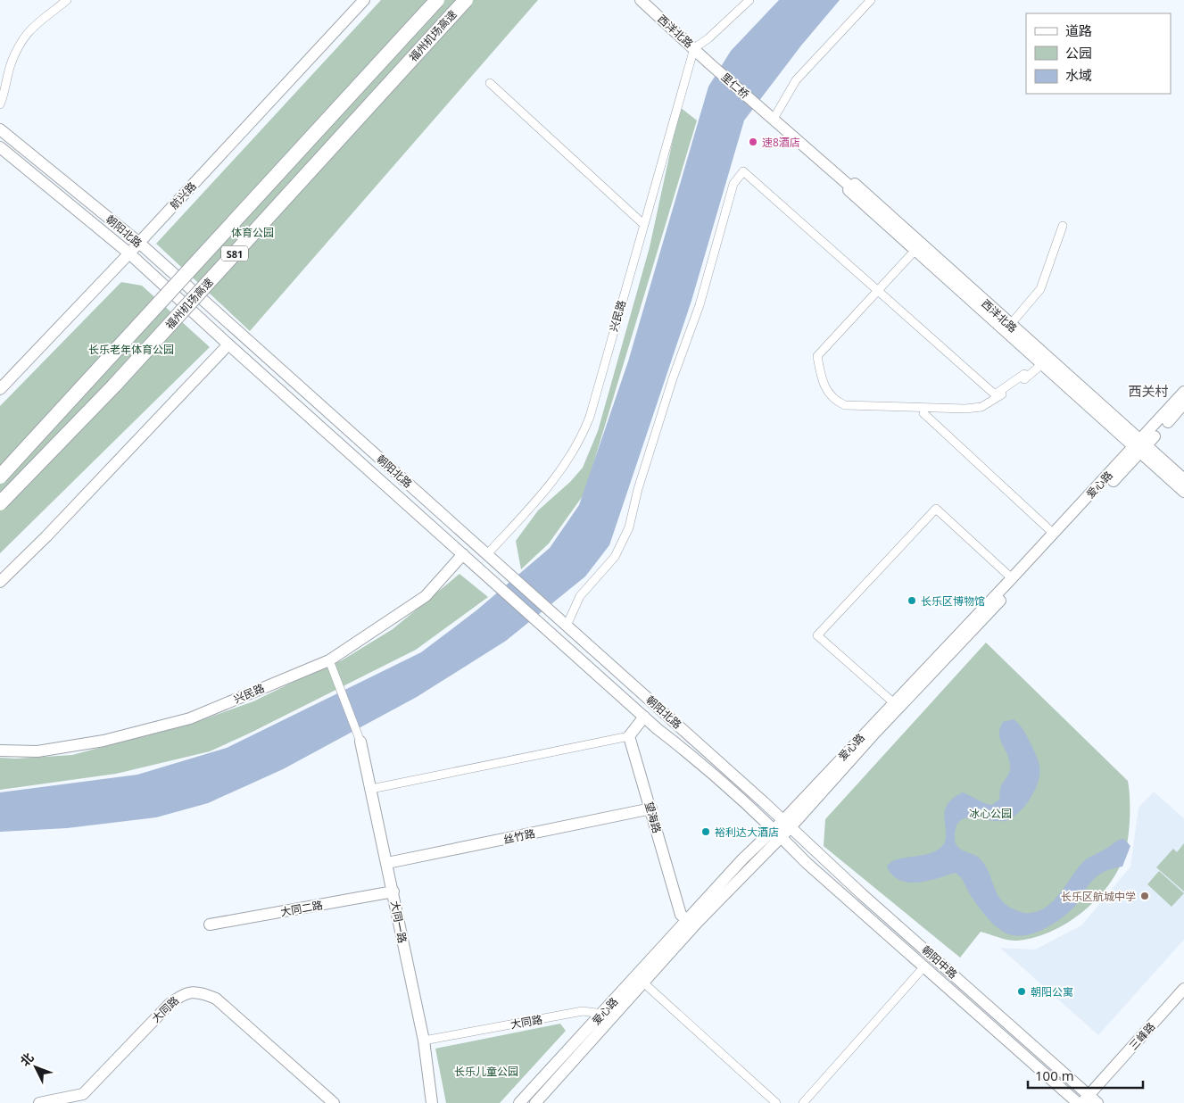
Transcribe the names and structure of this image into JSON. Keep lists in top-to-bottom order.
{
  "streets": {
    "highway": ["福州机场高速", "S81"],
    "main road": [
      "西洋北路",
      "里仁桥",
      "航兴路",
      "朝阳北路",
      "兴民路",
      "爱心路",
      "望海路",
      "丝竹路",
      "大同二路",
      "大同一路",
      "朝阳中路",
      "大同路",
      "三峰路"
    ]
  },
  "crossings": [
    ["西洋北路", "里仁桥"],
    ["西洋北路", "兴民路"],
    ["西洋北路", "爱心路"],
    ["航兴路", "朝阳北路"],
    ["朝阳北路", "兴民路"],
    ["朝阳北路", "爱心路"],
    ["朝阳北路", "朝阳中路"],
    ["爱心路", "望海路"],
    ["爱心路", "朝阳中路"],
    ["爱心路", "大同路"],
    ["望海路", "丝竹路"],
    ["丝竹路", "大同一路"],
    ["大同二路", "大同一路"],
    ["大同一路", "大同路"],
    ["朝阳中路", "三峰路"]
  ],
  "districts": ["西关村"],
  "parks": [
    "体育公园",
    "长乐老年体育公园",
    "冰心公园",
    "长乐儿童公园"
  ],
  "places": [
    "速8酒店",
    "长乐区博物馆",
    "裕利达大酒店",
    "长乐区航城中学",
    "朝阳公寓"
  ],
  "legend": ["道路", "公园", "水域"],
  "scale_bar": "100 m",
  "north": "top left"
}
